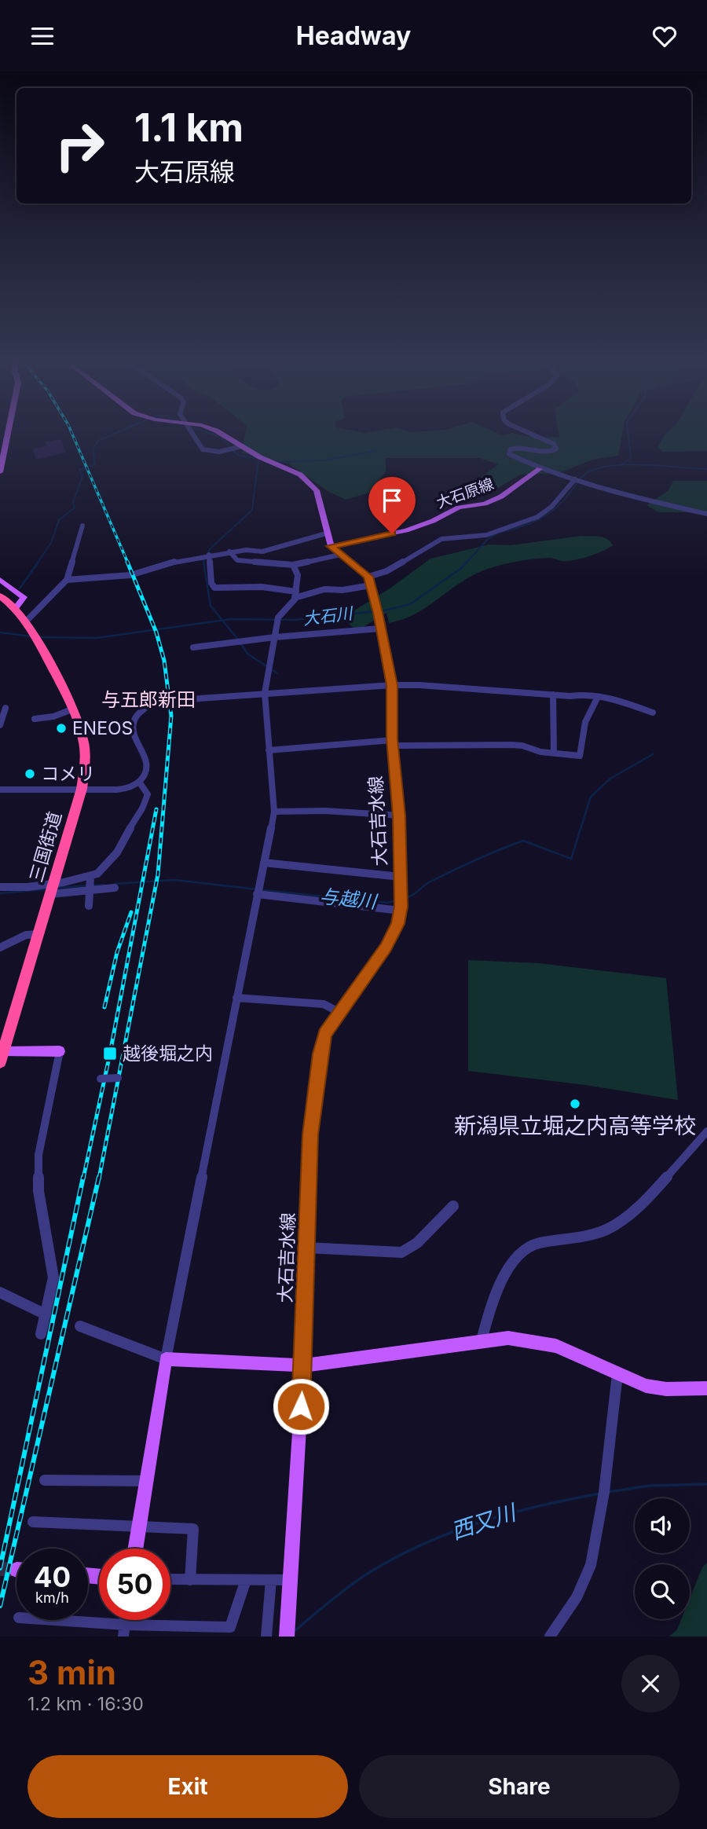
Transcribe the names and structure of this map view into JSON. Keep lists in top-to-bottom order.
{
  "streets": {
    "highway": ["三国街道"],
    "main road": ["大石原線", "大石吉水線"]
  },
  "districts": ["与五郎新田"],
  "water": ["大石川", "与越川", "西又川"],
  "places": {
    "other": ["ENEOS", "コメリ", "新潟県立堀之内高等学校"],
    "transit": ["越後堀之内"]
  },
  "page": {
    "header": "Headway",
    "turn": ["1.1 km", "大石原線"],
    "speed": "40 km/h",
    "limit": "50",
    "heading": ["3 min", "1.2 km · 16:30"],
    "buttons": ["Exit", "Share"]
  }
}
